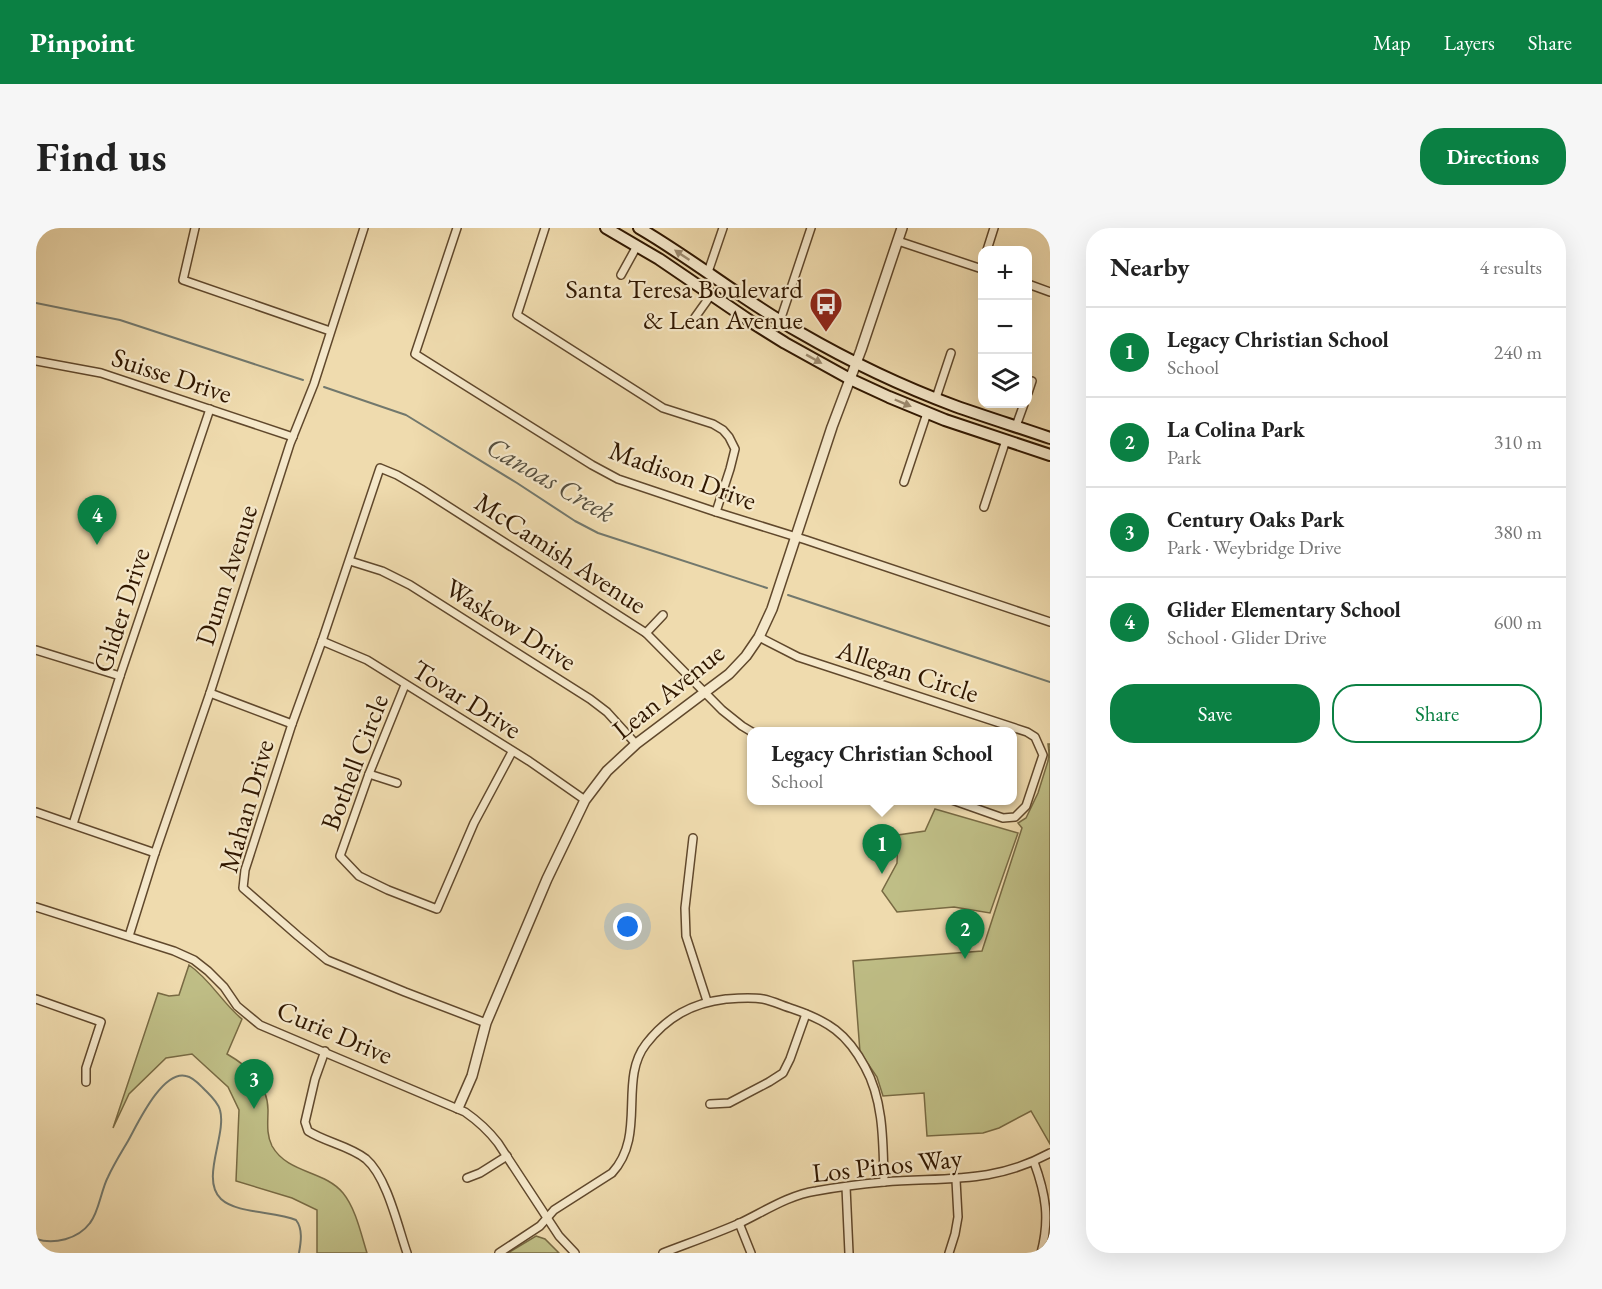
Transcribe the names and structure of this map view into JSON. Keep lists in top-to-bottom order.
{
  "streets": {
    "street": [
      "Suisse Drive",
      "Madison Drive",
      "McCamish Avenue",
      "Dunn Avenue",
      "Glider Drive",
      "Waskow Drive",
      "Allegan Circle",
      "Lean Avenue",
      "Tovar Drive",
      "Bothell Circle",
      "Mahan Drive",
      "Curie Drive",
      "Los Pinos Way"
    ]
  },
  "crossings": [
    ["Suisse Drive", "Dunn Avenue"],
    ["Suisse Drive", "Glider Drive"],
    ["Madison Drive", "Lean Avenue"],
    ["McCamish Avenue", "Lean Avenue"],
    ["McCamish Avenue", "Mahan Drive"],
    ["Dunn Avenue", "Curie Drive"],
    ["Waskow Drive", "Lean Avenue"],
    ["Waskow Drive", "Mahan Drive"],
    ["Allegan Circle", "Lean Avenue"],
    ["Lean Avenue", "Tovar Drive"],
    ["Lean Avenue", "Mahan Drive"],
    ["Lean Avenue", "Curie Drive"],
    ["Tovar Drive", "Bothell Circle"],
    ["Tovar Drive", "Mahan Drive"]
  ],
  "water": ["Canoas Creek"],
  "places": {
    "bus stop": ["Santa Teresa Boulevard & Lean Avenue"]
  },
  "page": {
    "header": "Pinpoint",
    "nav": ["Map", "Layers", "Share"],
    "buttons": [
      "Directions",
      ["Save", "Share"]
    ],
    "title": "Find us",
    "heading": ["Nearby", "4 results"],
    "map_buttons": ["+", "−"],
    "list": [
      {
        "mark": "1",
        "name": "Legacy Christian School",
        "note": "School",
        "value": "240 m"
      },
      {
        "mark": "2",
        "name": "La Colina Park",
        "note": "Park",
        "value": "310 m"
      },
      {
        "mark": "3",
        "name": "Century Oaks Park",
        "note": "Park · Weybridge Drive",
        "value": "380 m"
      },
      {
        "mark": "4",
        "name": "Glider Elementary School",
        "note": "School · Glider Drive",
        "value": "600 m"
      }
    ],
    "pins": [
      "4",
      "1",
      "2",
      "3"
    ],
    "popup": ["Legacy Christian School", "School"]
  }
}
